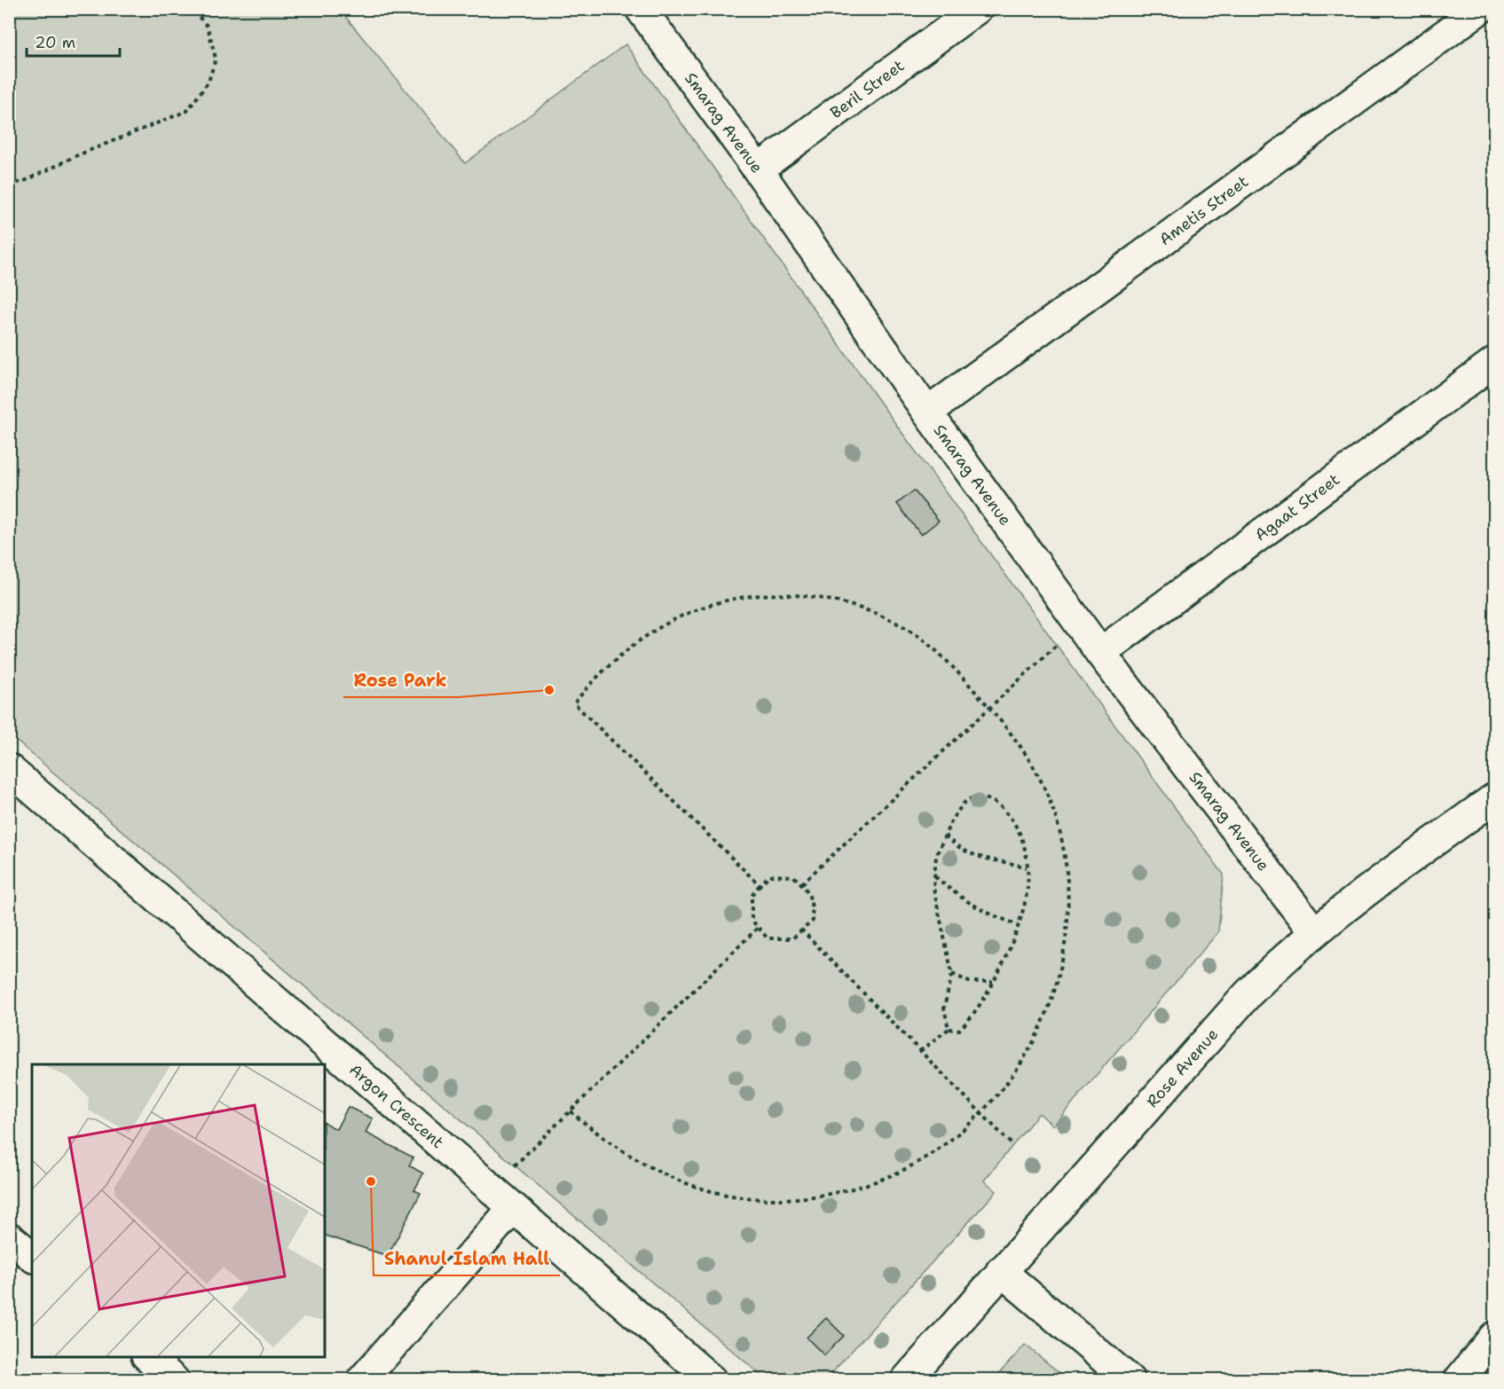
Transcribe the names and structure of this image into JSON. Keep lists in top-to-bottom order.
{
  "streets": {
    "street": [
      "Beril Street",
      "Smarag Avenue",
      "Ametis Street",
      "Agaat Street",
      "Rose Avenue",
      "Argon Crescent"
    ]
  },
  "crossings": [
    ["Beril Street", "Smarag Avenue"],
    ["Smarag Avenue", "Ametis Street"],
    ["Smarag Avenue", "Agaat Street"],
    ["Smarag Avenue", "Rose Avenue"]
  ],
  "places": ["Rose Park", "Shanul Islam Hall"],
  "scale_bar": "20 m"
}
